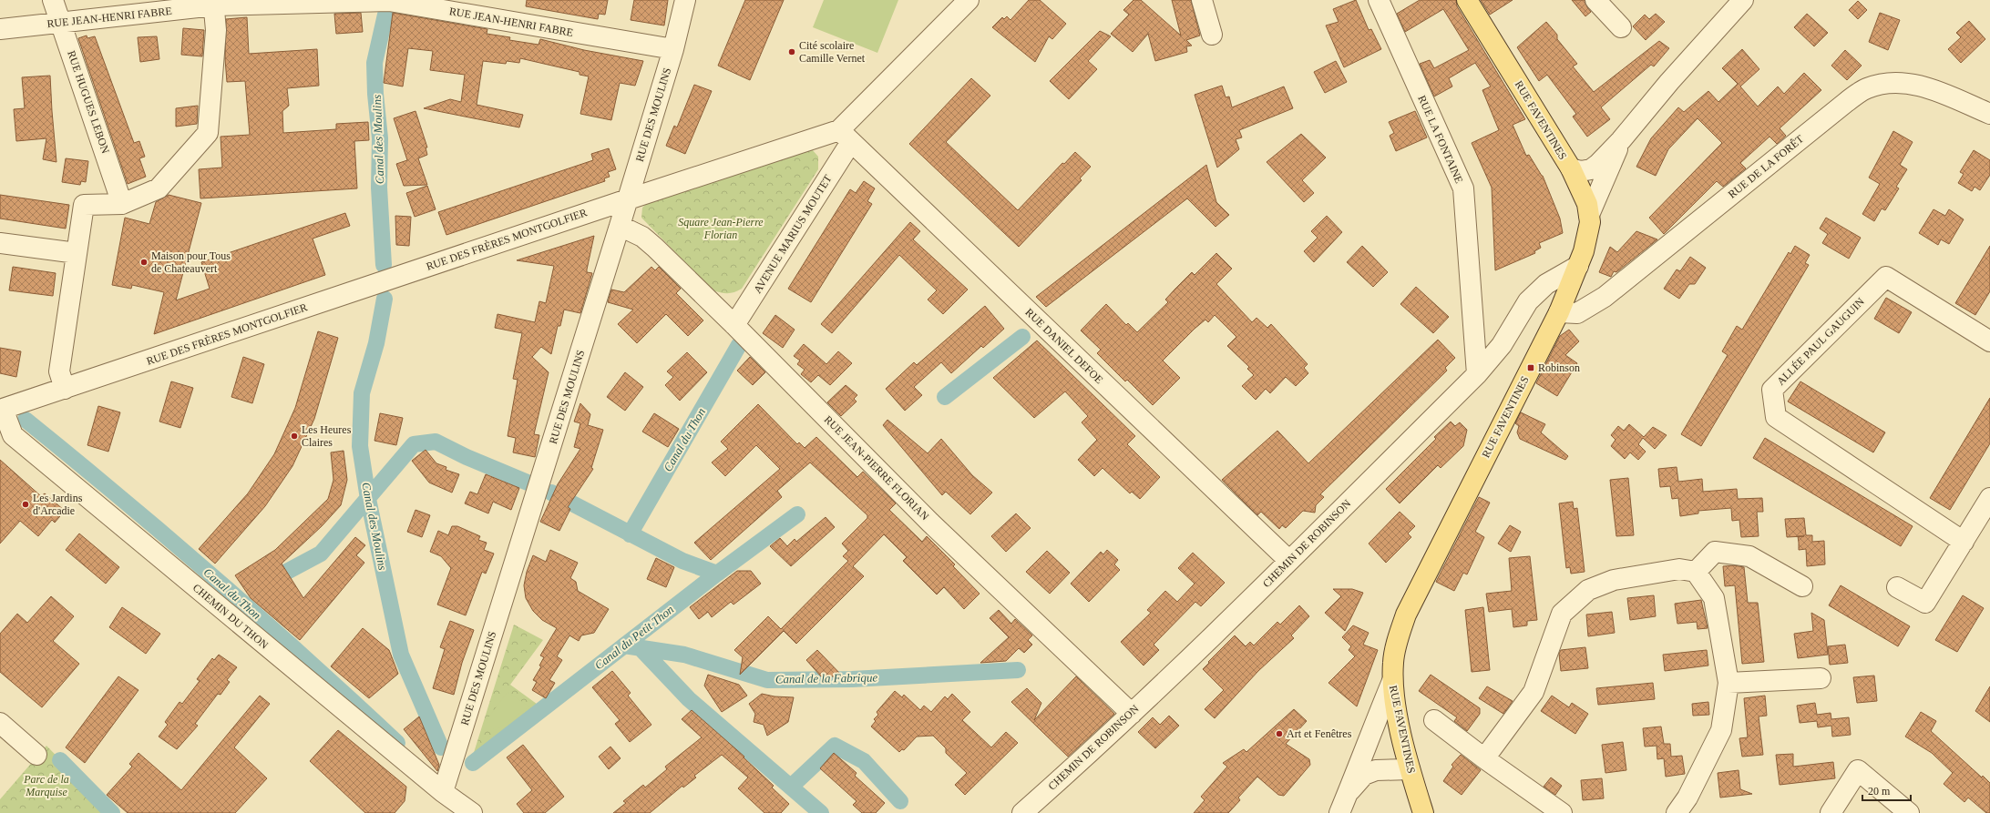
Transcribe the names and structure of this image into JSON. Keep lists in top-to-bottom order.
{
  "streets": {
    "main road": ["RUE FAVENTINES"],
    "street": [
      "RUE JEAN-HENRI FABRE",
      "RUE HUGUES LEBON",
      "RUE DES MOULINS",
      "RUE LA FONTAINE",
      "RUE DE LA FORÊT",
      "AVENUE MARIUS MOUTET",
      "RUE DES FRÈRES MONTGOLFIER",
      "ALLÉE PAUL GAUGUIN",
      "RUE DANIEL DEFOE",
      "RUE JEAN-PIERRE FLORIAN",
      "CHEMIN DE ROBINSON",
      "CHEMIN DU THON"
    ]
  },
  "crossings": [
    ["RUE JEAN-HENRI FABRE", "RUE HUGUES LEBON"],
    ["RUE JEAN-HENRI FABRE", "RUE DES MOULINS"],
    ["RUE DES MOULINS", "RUE DES FRÈRES MONTGOLFIER"],
    ["RUE DES MOULINS", "RUE JEAN-PIERRE FLORIAN"],
    ["RUE DES MOULINS", "CHEMIN DU THON"],
    ["RUE FAVENTINES", "RUE DE LA FORÊT"],
    ["RUE FAVENTINES", "CHEMIN DE ROBINSON"],
    ["RUE LA FONTAINE", "CHEMIN DE ROBINSON"],
    ["AVENUE MARIUS MOUTET", "RUE DES FRÈRES MONTGOLFIER"],
    ["AVENUE MARIUS MOUTET", "RUE DANIEL DEFOE"],
    ["AVENUE MARIUS MOUTET", "RUE JEAN-PIERRE FLORIAN"],
    ["RUE DES FRÈRES MONTGOLFIER", "RUE DANIEL DEFOE"],
    ["RUE DES FRÈRES MONTGOLFIER", "CHEMIN DU THON"],
    ["RUE DANIEL DEFOE", "CHEMIN DE ROBINSON"],
    ["RUE JEAN-PIERRE FLORIAN", "CHEMIN DE ROBINSON"]
  ],
  "water": [
    "Canal des Moulins",
    "Canal du Thon",
    "Canal du Petit Thon",
    "Canal de la Fabrique"
  ],
  "parks": ["Square Jean-Pierre Florian", "Parc de la Marquise"],
  "places": {
    "other": [
      "Cité scolaire Camille Vernet",
      "Maison pour Tous de Chateauvert",
      "Les Heures Claires",
      "Les Jardins d'Arcadie",
      "Art et Fenêtres"
    ],
    "transit": ["Robinson"]
  },
  "scale_bar": "20 m"
}
